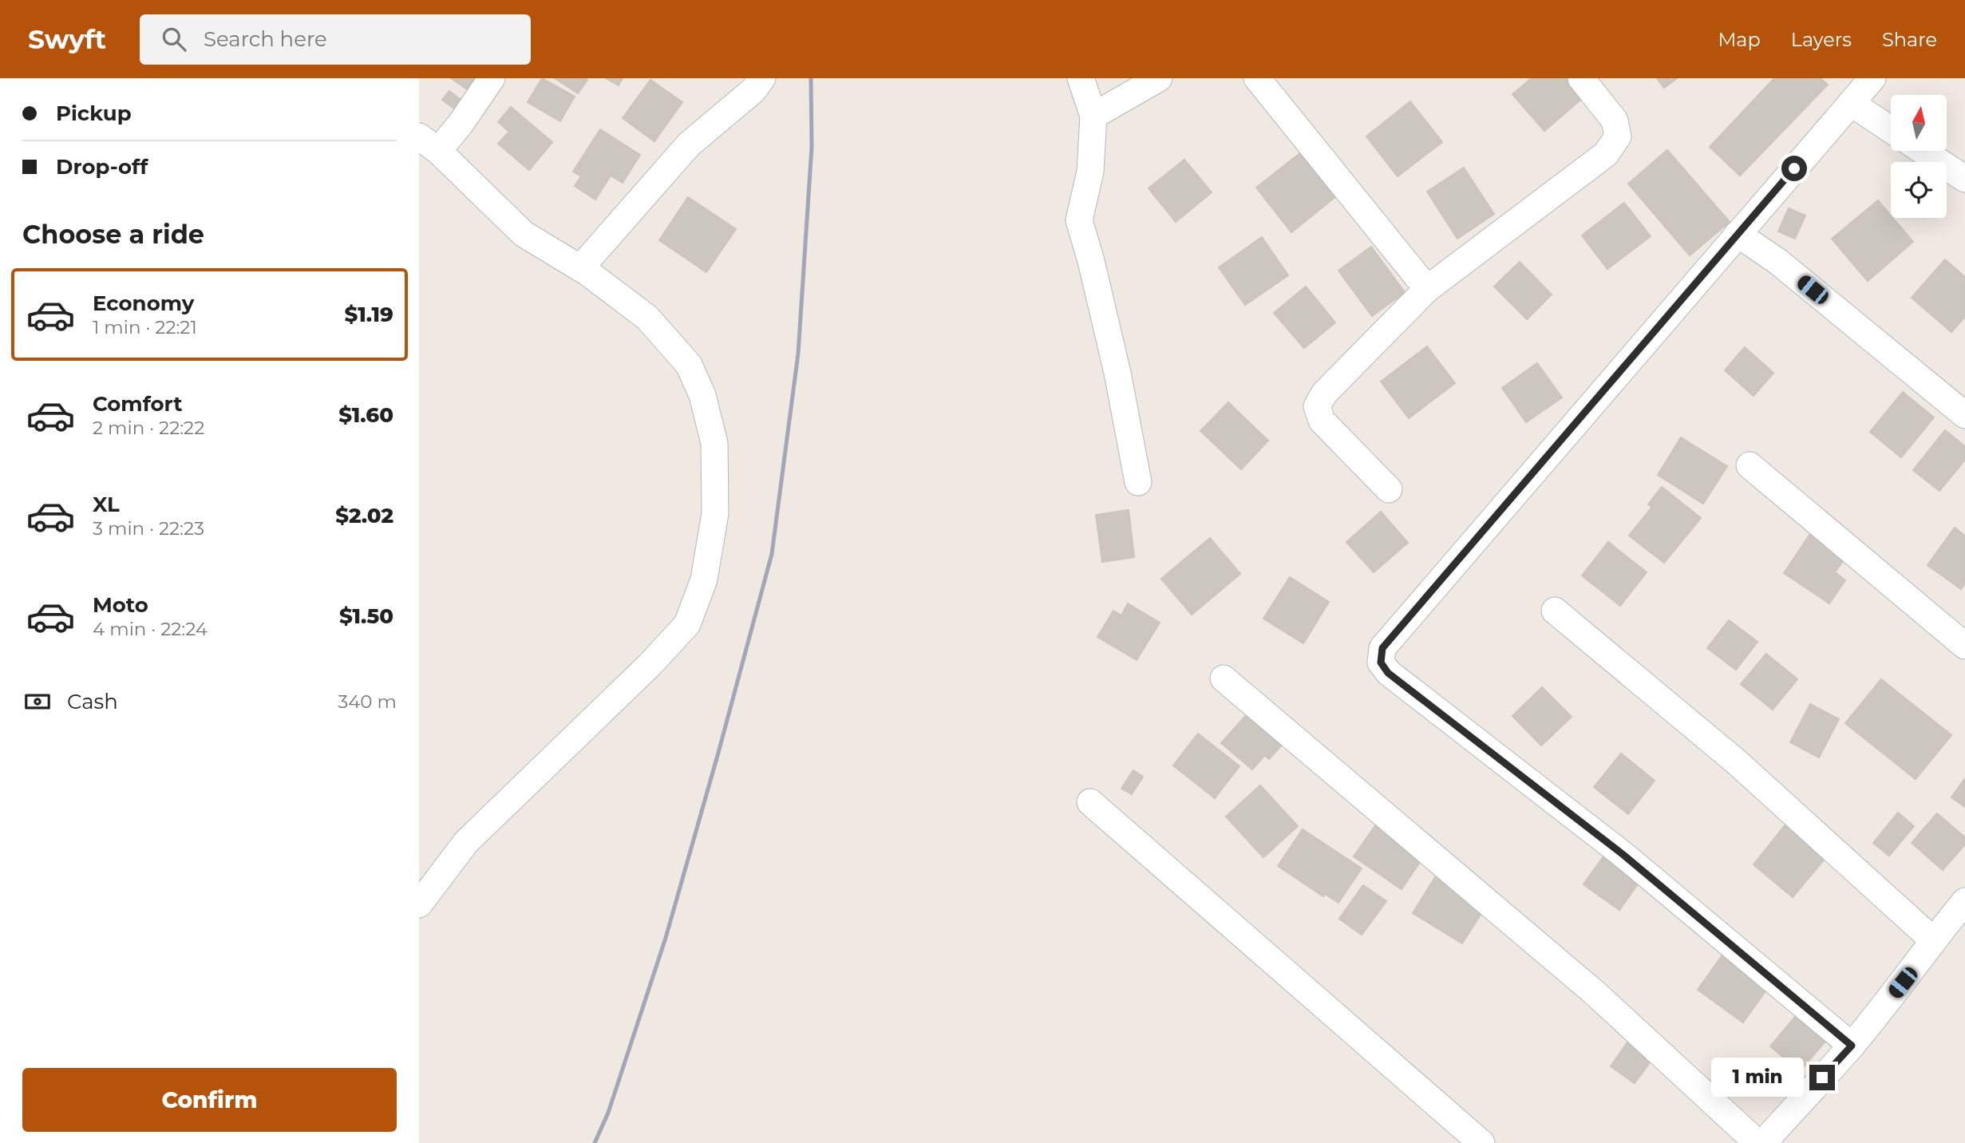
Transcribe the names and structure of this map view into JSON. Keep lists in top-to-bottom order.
{
  "north": "top",
  "page": {
    "header": "Swyft",
    "search": "Search here",
    "nav": ["Map", "Layers", "Share"],
    "banner": ["Pickup", "Drop-off"],
    "heading": "Choose a ride",
    "list": [
      {
        "name": "Economy",
        "note": "1 min · 22:21",
        "value": "$1.19"
      },
      {
        "name": "Comfort",
        "note": "2 min · 22:22",
        "value": "$1.60"
      },
      {
        "name": "XL",
        "note": "3 min · 22:23",
        "value": "$2.02"
      },
      {
        "name": "Moto",
        "note": "4 min · 22:24",
        "value": "$1.50"
      }
    ],
    "pay": ["Cash", "340 m"],
    "buttons": "Confirm",
    "bubble": "1 min"
  }
}
